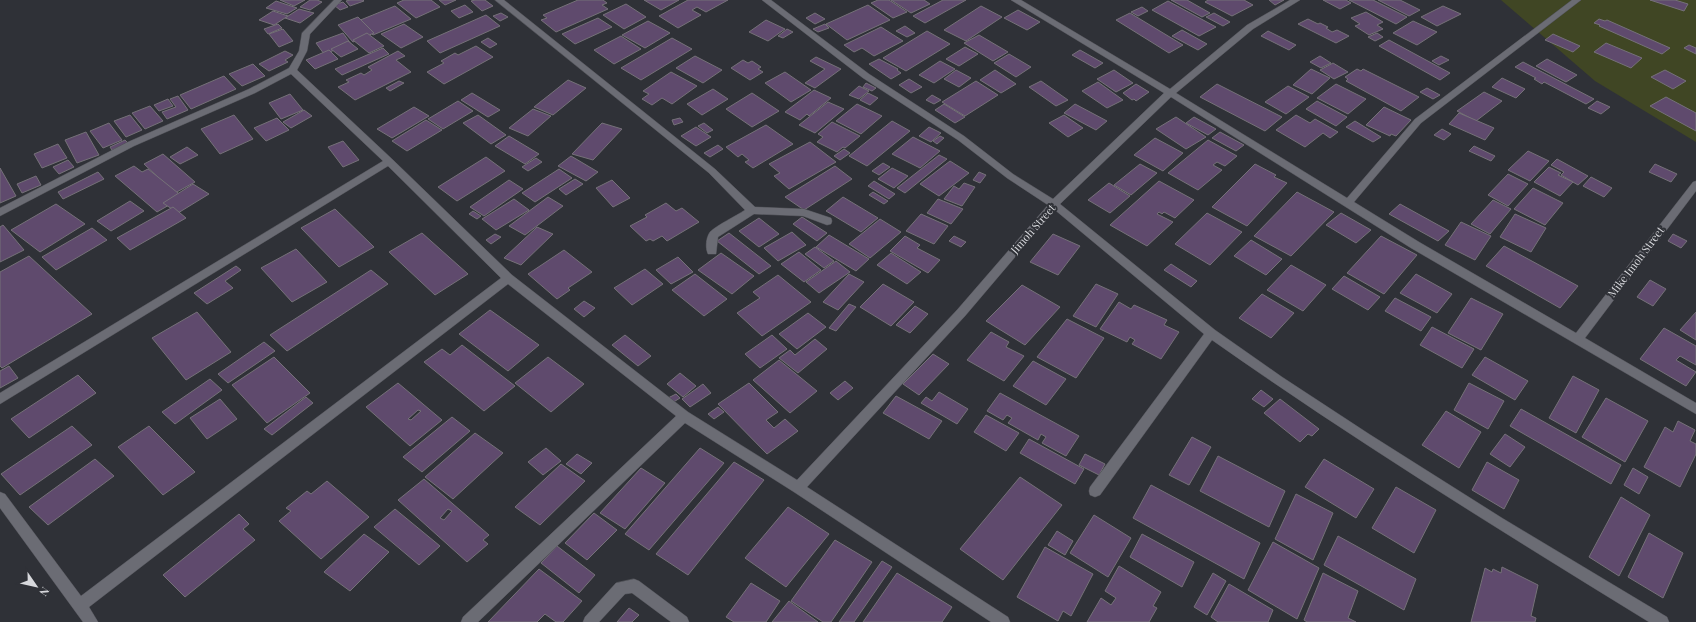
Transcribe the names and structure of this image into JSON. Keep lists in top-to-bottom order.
{
  "streets": {
    "street": ["Jimoh Street", "Mike Imoh Street"]
  },
  "north": "bottom right"
}
